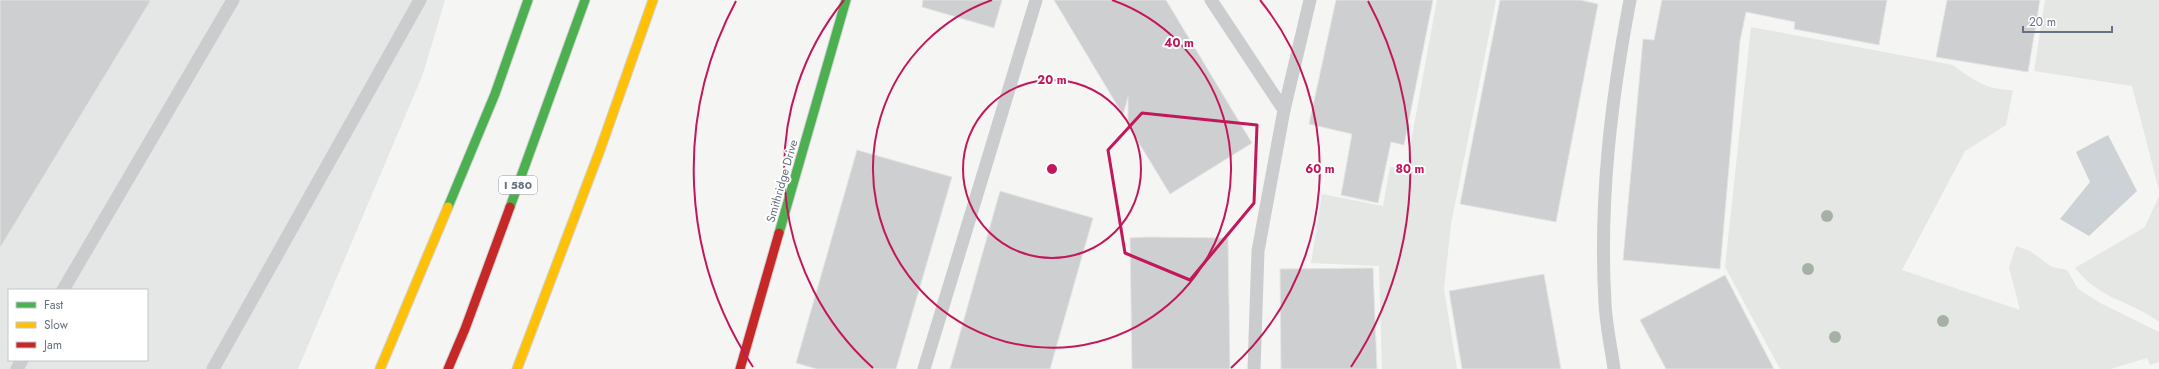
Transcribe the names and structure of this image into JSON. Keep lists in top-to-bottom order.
{
  "streets": {
    "main road": ["Smithridge Drive", "I 580"]
  },
  "legend": ["Fast", "Slow", "Jam"],
  "scale_bar": "20 m",
  "rings": [
    "40 m",
    "20 m",
    "60 m",
    "80 m"
  ]
}
